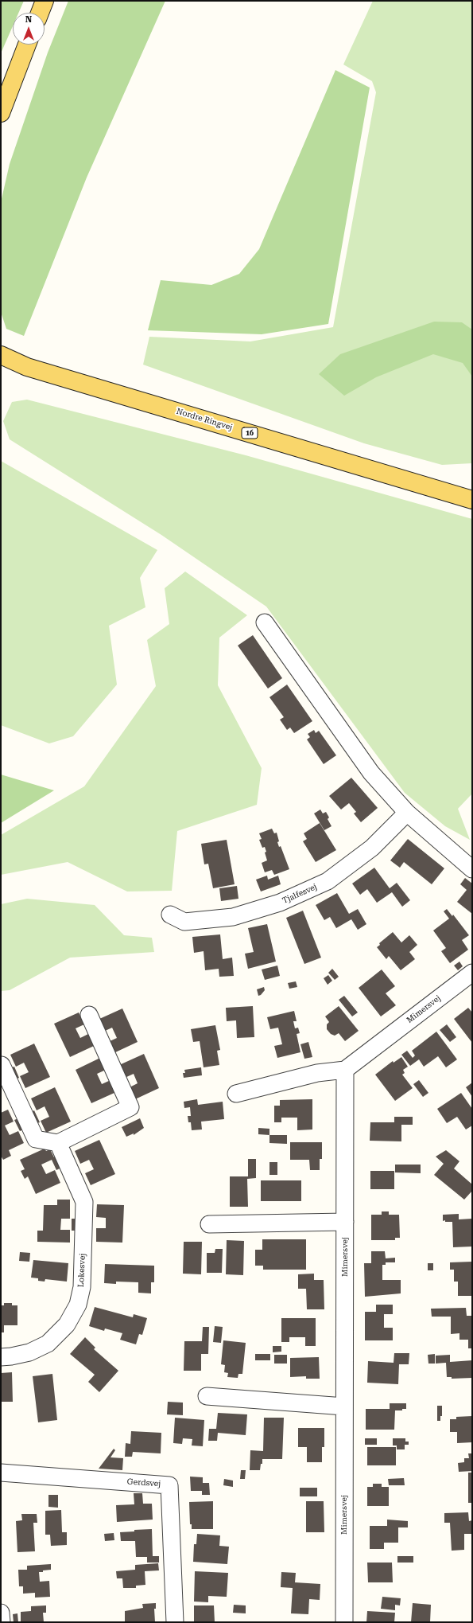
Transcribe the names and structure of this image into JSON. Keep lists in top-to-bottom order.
{
  "streets": {
    "main road": ["Nordre Ringvej", "16"],
    "street": [
      "Tjalfesvej",
      "Mimersvej",
      "Lokesvej",
      "Gerdsvej"
    ]
  },
  "north": "top"
}
